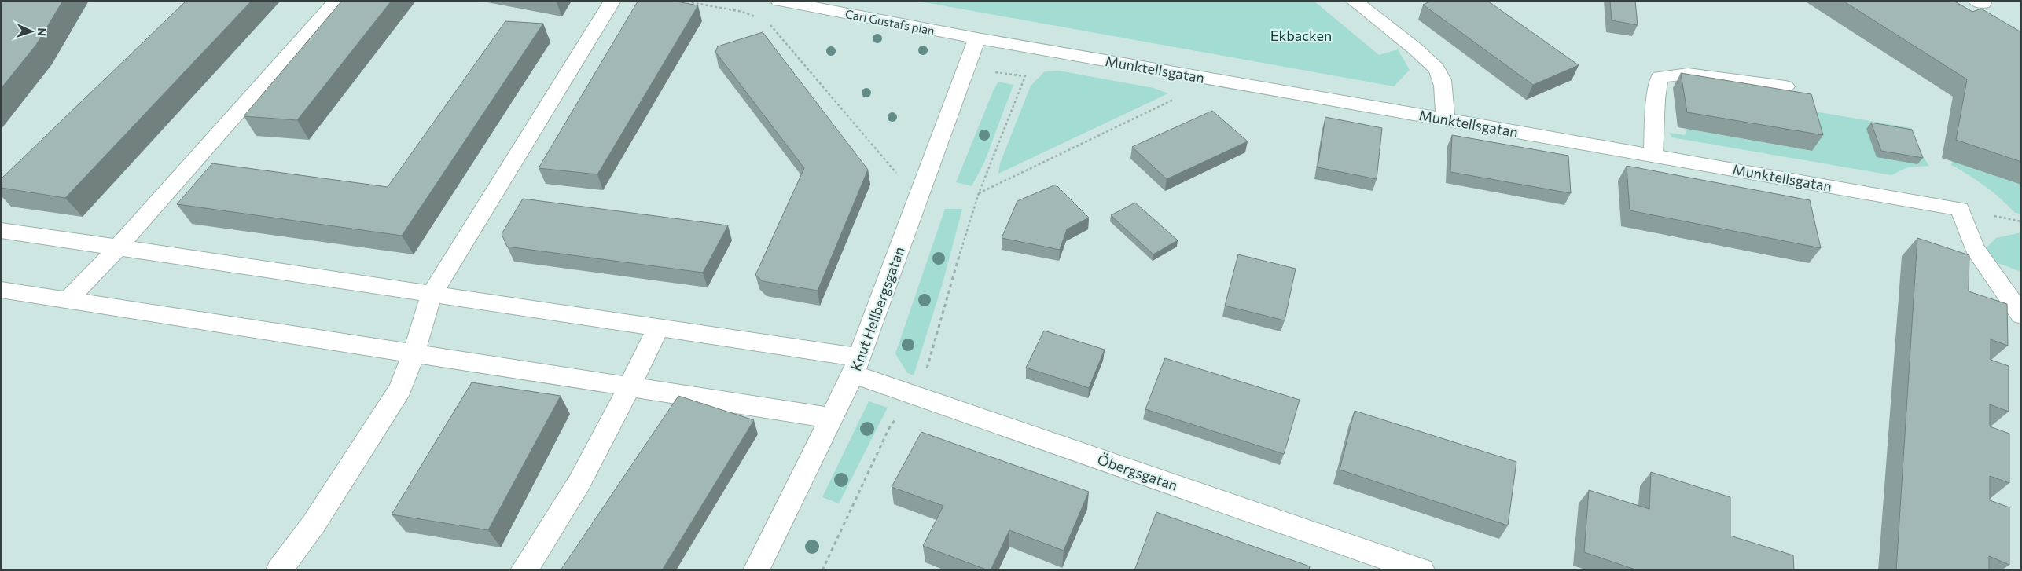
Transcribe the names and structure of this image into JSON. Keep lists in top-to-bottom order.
{
  "streets": {
    "street": [
      "Carl Gustafs plan",
      "Munktellsgatan",
      "Knut Hellbergsgatan",
      "Öbergsgatan"
    ]
  },
  "crossings": [
    ["Carl Gustafs plan", "Munktellsgatan"],
    ["Carl Gustafs plan", "Knut Hellbergsgatan"],
    ["Munktellsgatan", "Knut Hellbergsgatan"],
    ["Knut Hellbergsgatan", "Öbergsgatan"]
  ],
  "parks": ["Ekbacken"],
  "north": "right"
}
